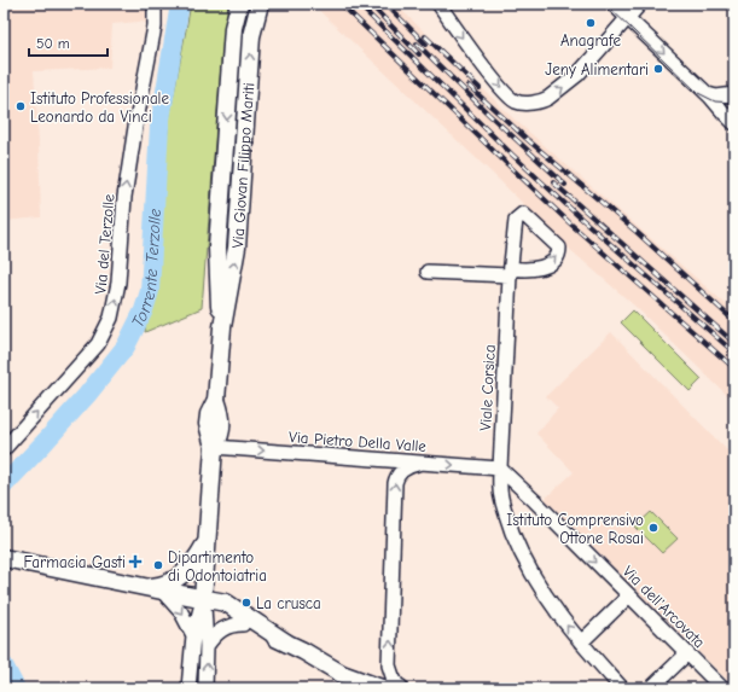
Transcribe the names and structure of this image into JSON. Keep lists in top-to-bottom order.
{
  "streets": {
    "main road": ["Via Giovan Filippo Mariti"],
    "street": [
      "Via del Terzolle",
      "Viale Corsica",
      "Via Pietro Della Valle",
      "Via dell'Arcovata"
    ]
  },
  "crossings": [
    ["Via Giovan Filippo Mariti", "Via Pietro Della Valle"],
    ["Viale Corsica", "Via Pietro Della Valle"],
    ["Viale Corsica", "Via dell'Arcovata"],
    ["Via Pietro Della Valle", "Via dell'Arcovata"]
  ],
  "one_way": ["Via del Terzolle", "Via Pietro Della Valle", "Via dell'Arcovata"],
  "water": ["Torrente Terzolle"],
  "places": {
    "other": [
      "Anagrafe",
      "Jeny Alimentari",
      "Istituto Professionale Leonardo da Vinci",
      "Istituto Comprensivo Ottone Rosai",
      "Dipartimento di Odontoiatria",
      "La crusca"
    ],
    "health": ["Farmacia Gasti"]
  },
  "scale_bar": "50 m"
}
